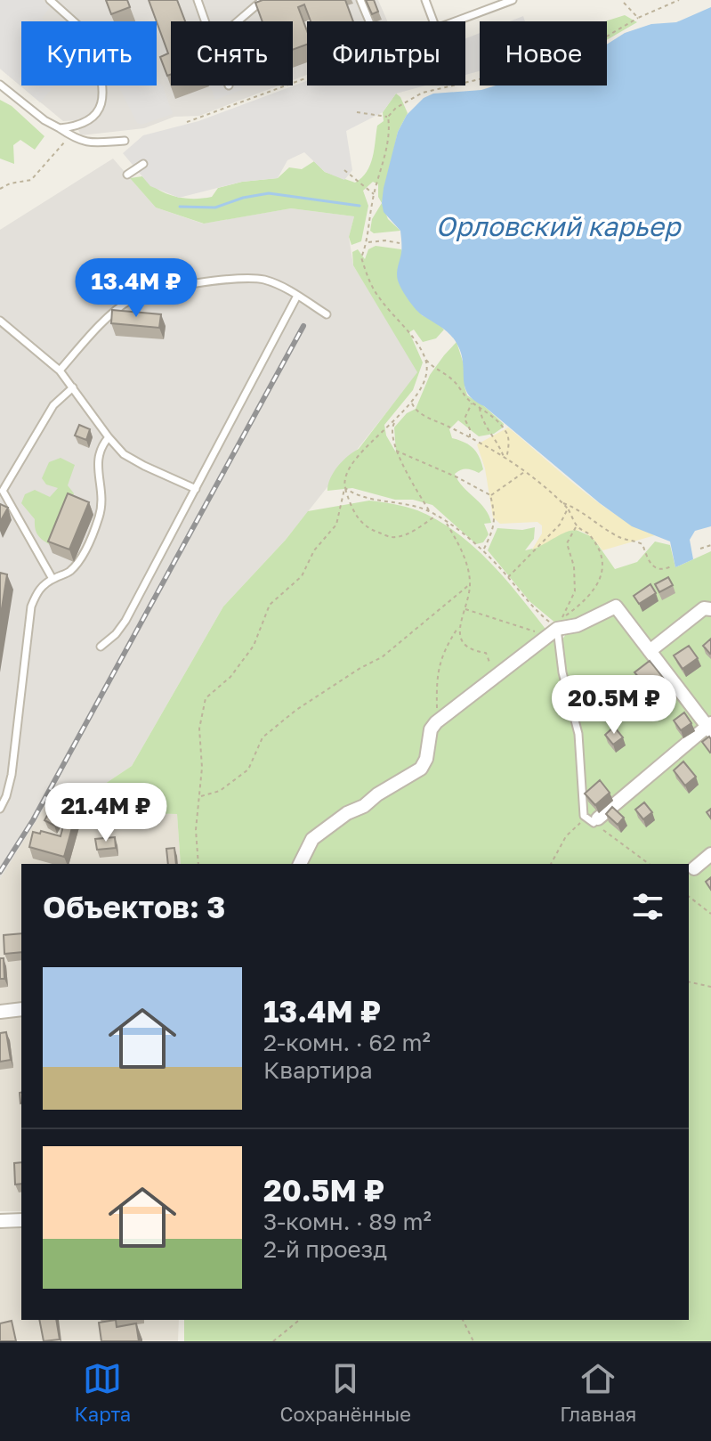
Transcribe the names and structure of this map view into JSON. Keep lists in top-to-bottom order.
{
  "water": ["Орловский карьер"],
  "page": {
    "chip": [
      "Купить",
      "Снять",
      "Фильтры",
      "Новое"
    ],
    "price": ["13.4M ₽", "20.5M ₽", "21.4M ₽"],
    "heading": "Объектов: 3",
    "list": [
      {
        "name": "13.4M ₽",
        "note": "2-комн. · 62 m² · Квартира"
      },
      {
        "name": "20.5M ₽",
        "note": "3-комн. · 89 m² · 2-й проезд"
      }
    ],
    "tabs": ["Карта", "Сохранённые", "Главная"]
  }
}
